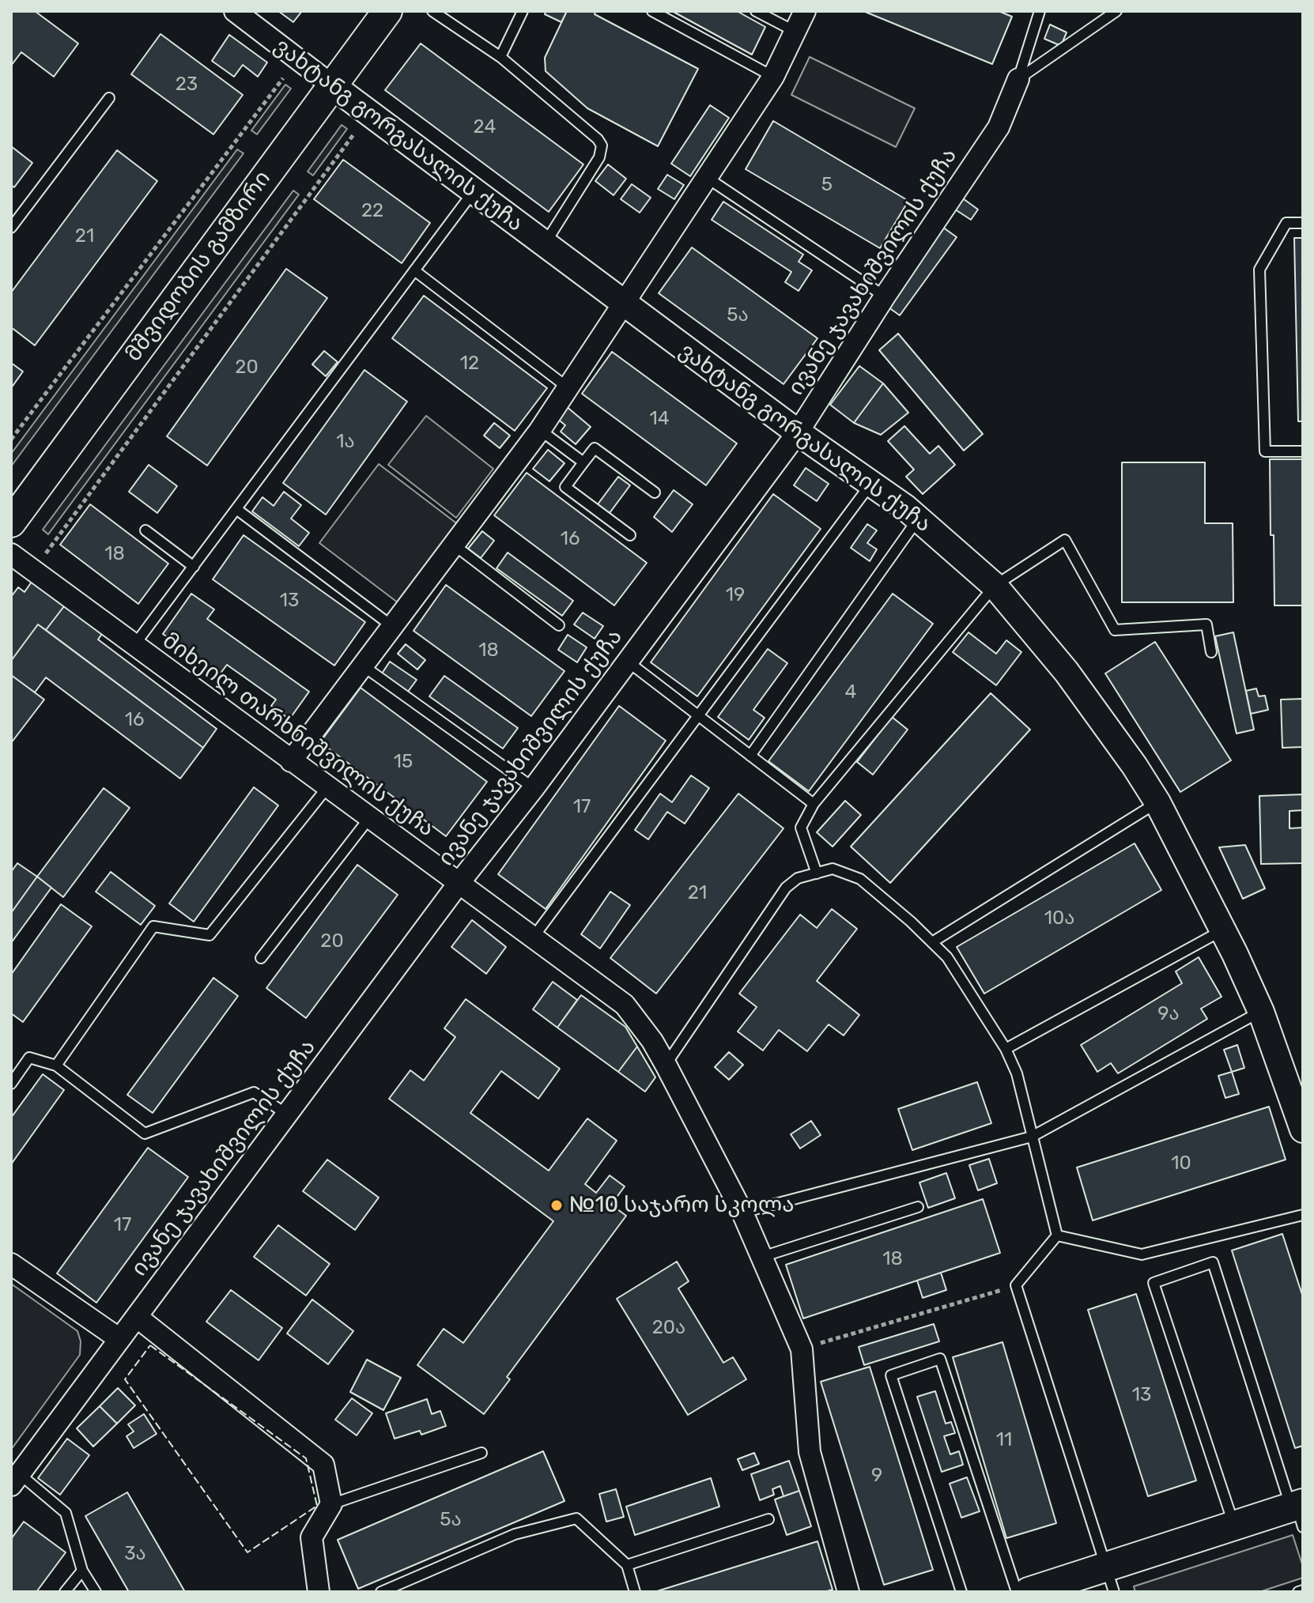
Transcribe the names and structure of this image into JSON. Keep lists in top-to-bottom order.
{
  "streets": {
    "main road": ["მშვიდობის გამზირი"],
    "street": ["ვახტანგ გორგასალის ქუჩა", "ივანე ჯავახიშვილის ქუჩა", "მიხეილ თარხნიშვილის ქუჩა"]
  },
  "crossings": [
    ["ვახტანგ გორგასალის ქუჩა", "მშვიდობის გამზირი"],
    ["ვახტანგ გორგასალის ქუჩა", "ივანე ჯავახიშვილის ქუჩა"],
    ["ივანე ჯავახიშვილის ქუჩა", "მიხეილ თარხნიშვილის ქუჩა"]
  ],
  "places": ["№10 საჯარო სკოლა"],
  "house_numbers": [
    "23",
    "24",
    "5",
    "22",
    "21",
    "5ა",
    "12",
    "20",
    "14",
    "1ა",
    "16",
    "18",
    "19",
    "13",
    "18",
    "4",
    "16",
    "15",
    "17",
    "21",
    "10ა",
    "20",
    "9ა",
    "10",
    "17",
    "18",
    "20ა",
    "13",
    "11",
    "9",
    "5ა",
    "3ა"
  ]
}
